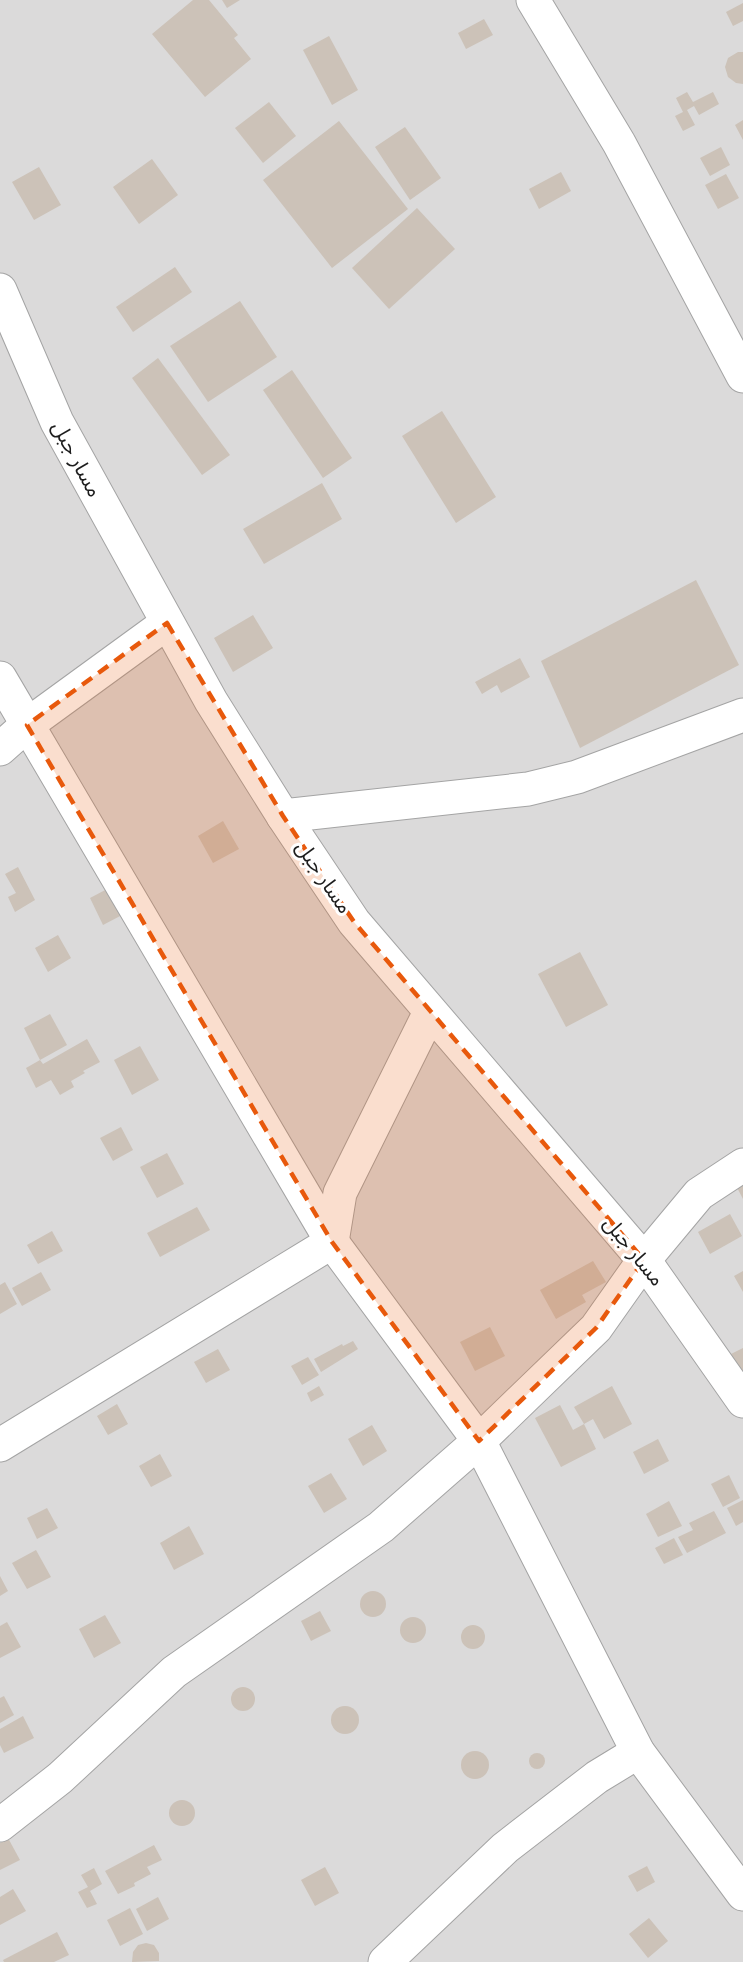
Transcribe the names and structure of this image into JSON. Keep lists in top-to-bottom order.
{
  "streets": {
    "street": ["مسار جبل"]
  }
}
